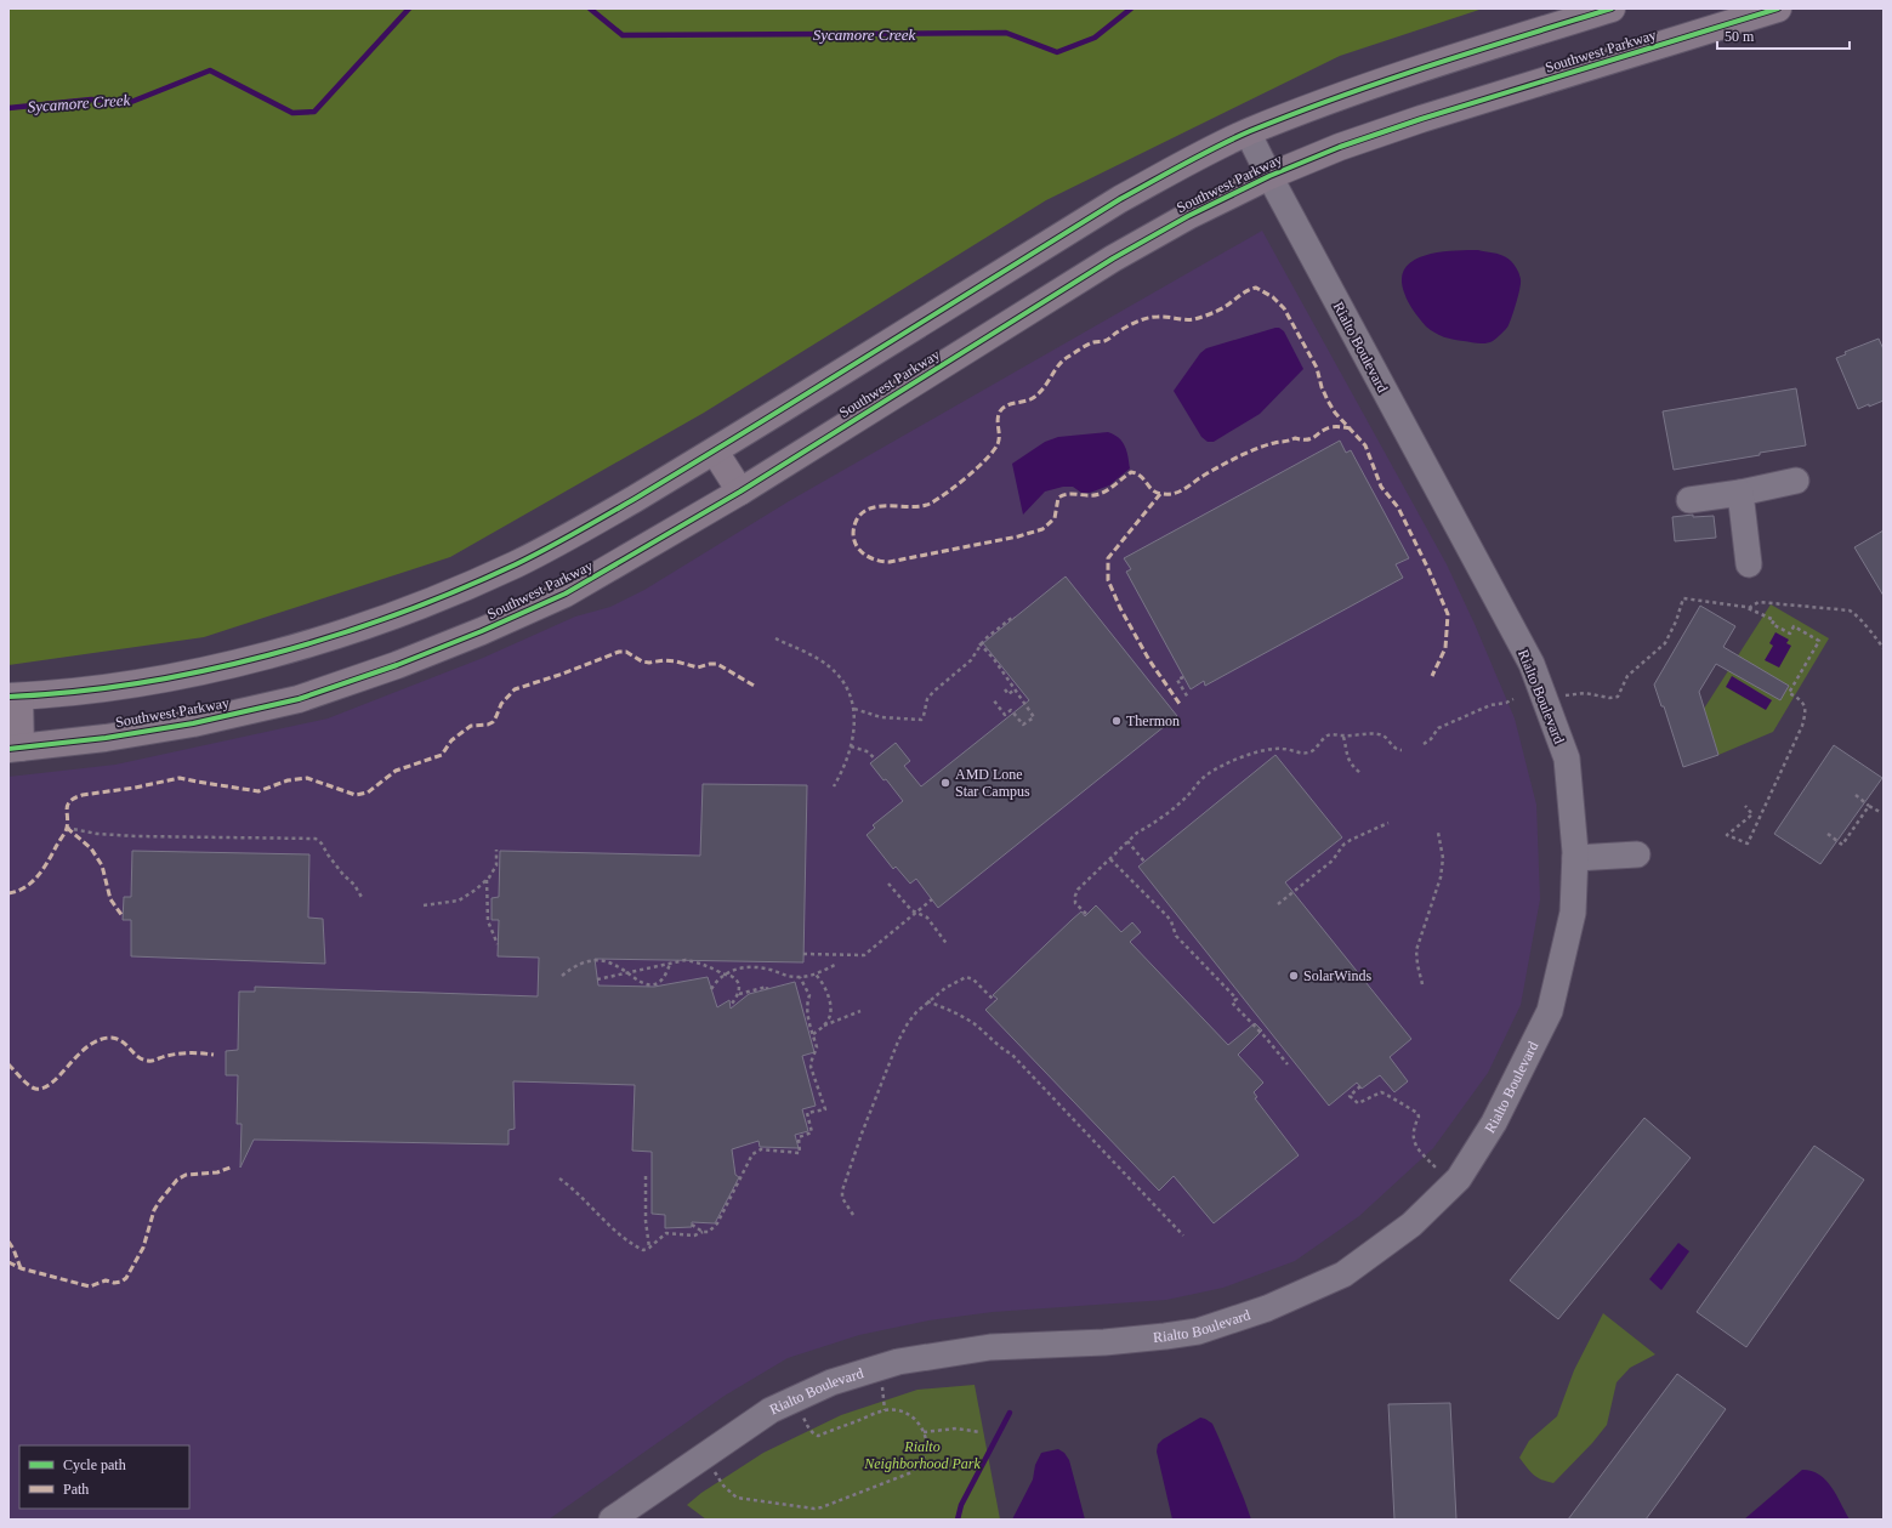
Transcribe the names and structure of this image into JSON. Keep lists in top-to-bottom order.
{
  "streets": {
    "main road": ["Southwest Parkway"],
    "street": ["Rialto Boulevard"]
  },
  "crossings": [
    ["Southwest Parkway", "Rialto Boulevard"]
  ],
  "water": ["Sycamore Creek"],
  "parks": ["Rialto Neighborhood Park"],
  "places": ["Thermon", "AMD Lone Star Campus", "SolarWinds"],
  "legend": ["Cycle path", "Path"],
  "scale_bar": "50 m"
}
